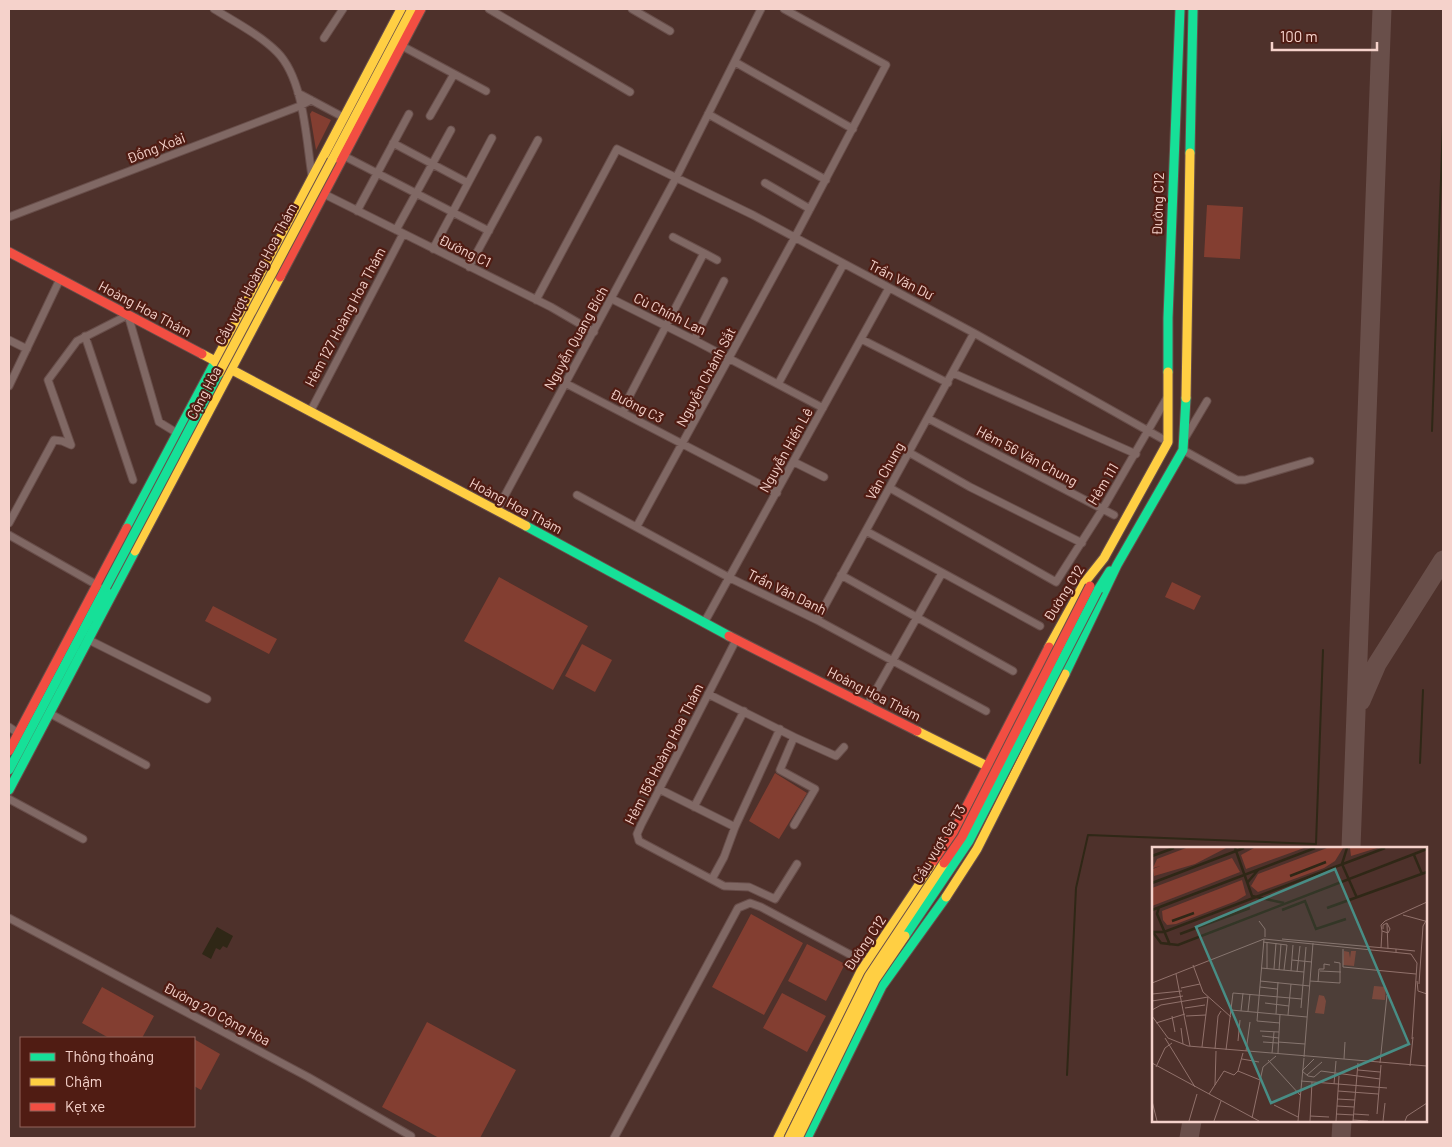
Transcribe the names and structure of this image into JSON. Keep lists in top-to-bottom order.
{
  "streets": {
    "main road": [
      "Đường C12",
      "Cầu vượt Hoàng Hoa Thám",
      "Hoàng Hoa Thám",
      "Cộng Hòa",
      "Cầu vượt Ga T3"
    ],
    "street": [
      "Đồng Xoài",
      "Đường C1",
      "Trần Văn Dư",
      "Cù Chính Lan",
      "Hẻm 127 Hoàng Hoa Thám",
      "Nguyễn Quang Bích",
      "Nguyễn Chánh Sắt",
      "Đường C3",
      "Nguyễn Hiến Lê",
      "Hẻm 56 Văn Chung",
      "Văn Chung",
      "Hẻm 111",
      "Trần Văn Danh",
      "Hẻm 158 Hoàng Hoa Thám",
      "Đường 20 Cộng Hòa"
    ]
  },
  "crossings": [
    ["Đường C12", "Trần Văn Dư"],
    ["Đường C12", "Hoàng Hoa Thám"],
    ["Đường C12", "Hẻm 111"],
    ["Đường C12", "Cầu vượt Ga T3"],
    ["Đường C1", "Trần Văn Dư"],
    ["Đường C1", "Hẻm 127 Hoàng Hoa Thám"],
    ["Đường C1", "Nguyễn Quang Bích"],
    ["Đường C1", "Cộng Hòa"],
    ["Cầu vượt Hoàng Hoa Thám", "Cộng Hòa"],
    ["Trần Văn Dư", "Nguyễn Quang Bích"],
    ["Trần Văn Dư", "Nguyễn Chánh Sắt"],
    ["Trần Văn Dư", "Nguyễn Hiến Lê"],
    ["Trần Văn Dư", "Văn Chung"],
    ["Trần Văn Dư", "Hẻm 111"],
    ["Hoàng Hoa Thám", "Hẻm 127 Hoàng Hoa Thám"],
    ["Hoàng Hoa Thám", "Nguyễn Quang Bích"],
    ["Hoàng Hoa Thám", "Cộng Hòa"],
    ["Hoàng Hoa Thám", "Nguyễn Hiến Lê"],
    ["Hoàng Hoa Thám", "Hẻm 158 Hoàng Hoa Thám"],
    ["Cù Chính Lan", "Nguyễn Quang Bích"],
    ["Cù Chính Lan", "Nguyễn Chánh Sắt"],
    ["Cù Chính Lan", "Nguyễn Hiến Lê"],
    ["Nguyễn Quang Bích", "Đường C3"],
    ["Nguyễn Chánh Sắt", "Đường C3"],
    ["Nguyễn Chánh Sắt", "Trần Văn Danh"],
    ["Đường C3", "Nguyễn Hiến Lê"],
    ["Nguyễn Hiến Lê", "Trần Văn Danh"],
    ["Hẻm 56 Văn Chung", "Văn Chung"],
    ["Hẻm 56 Văn Chung", "Hẻm 111"],
    ["Văn Chung", "Hẻm 111"],
    ["Văn Chung", "Trần Văn Danh"]
  ],
  "legend": ["Thông thoáng", "Chậm", "Kẹt xe"],
  "scale_bar": "100 m"
}
